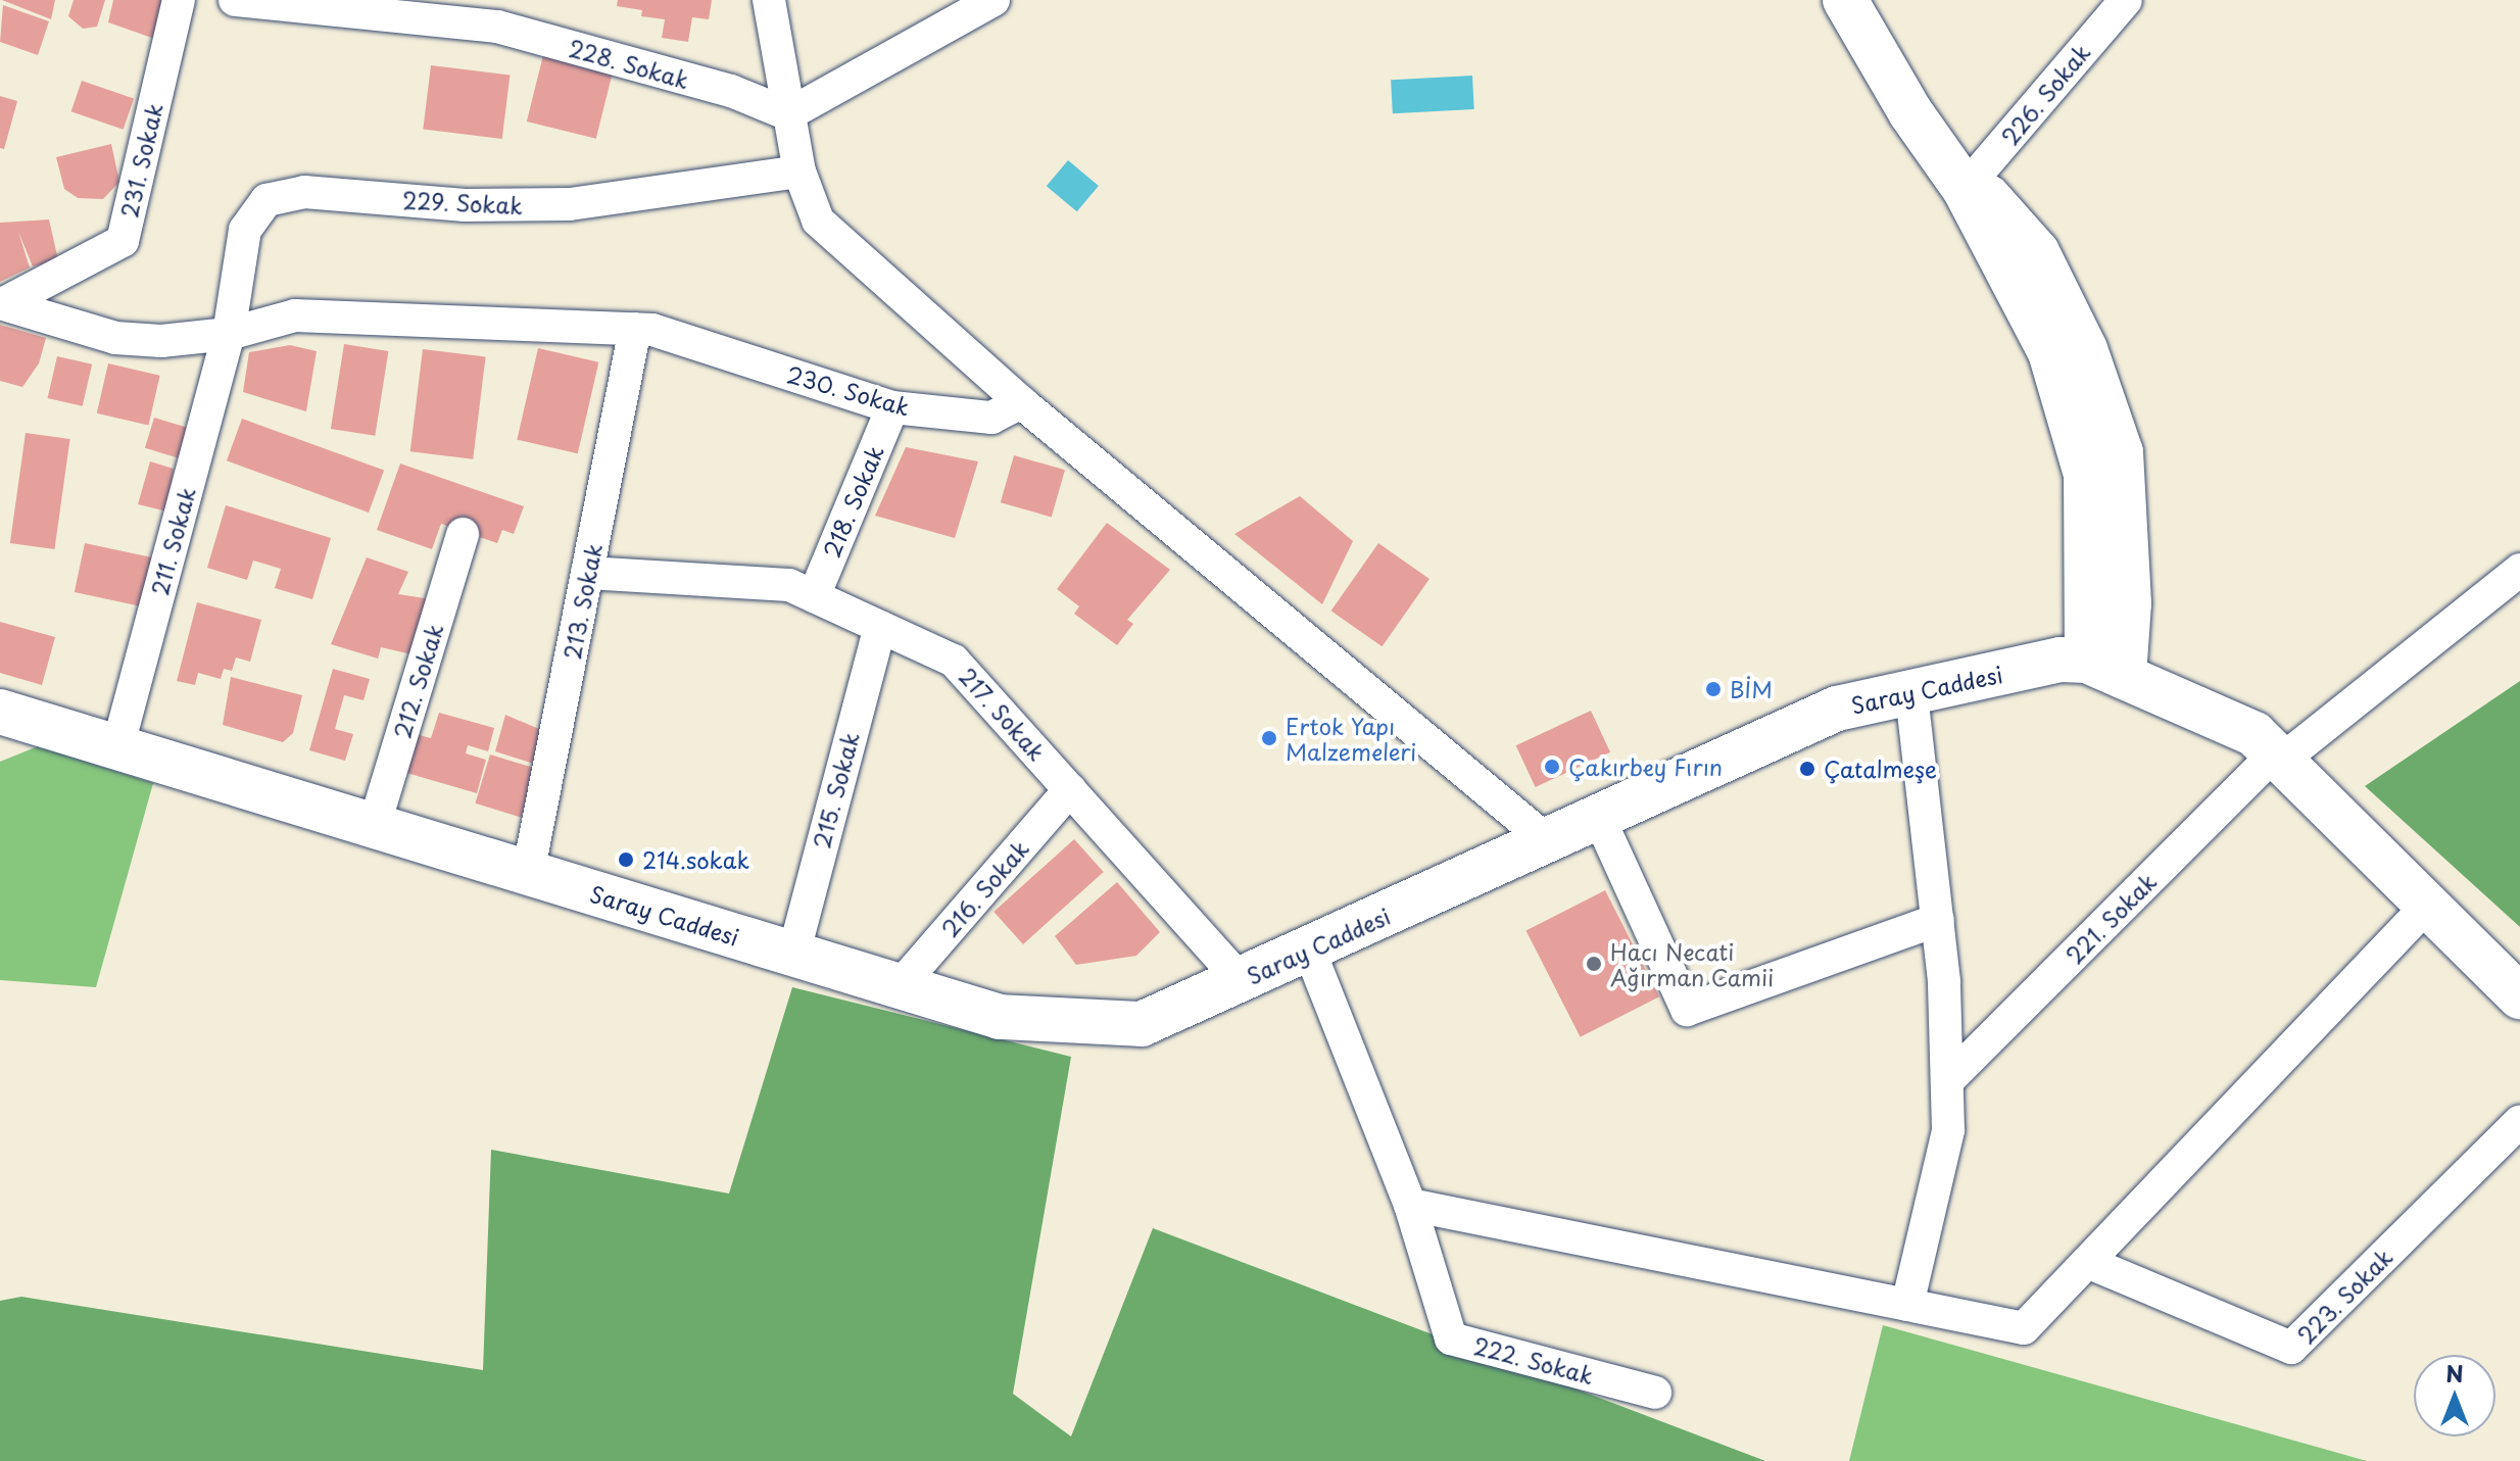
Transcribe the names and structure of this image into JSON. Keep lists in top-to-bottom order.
{
  "streets": {
    "main road": ["Saray Caddesi"],
    "street": [
      "228. Sokak",
      "226. Sokak",
      "231. Sokak",
      "229. Sokak",
      "230. Sokak",
      "218. Sokak",
      "211. Sokak",
      "213. Sokak",
      "212. Sokak",
      "217. Sokak",
      "215. Sokak",
      "216. Sokak",
      "221. Sokak",
      "223. Sokak",
      "222. Sokak"
    ]
  },
  "crossings": [
    ["231. Sokak", "230. Sokak"],
    ["229. Sokak", "230. Sokak"],
    ["229. Sokak", "211. Sokak"],
    ["230. Sokak", "218. Sokak"],
    ["230. Sokak", "211. Sokak"],
    ["230. Sokak", "213. Sokak"],
    ["218. Sokak", "217. Sokak"],
    ["211. Sokak", "Saray Caddesi"],
    ["213. Sokak", "Saray Caddesi"],
    ["213. Sokak", "217. Sokak"],
    ["212. Sokak", "Saray Caddesi"],
    ["Saray Caddesi", "217. Sokak"],
    ["Saray Caddesi", "215. Sokak"],
    ["Saray Caddesi", "216. Sokak"],
    ["Saray Caddesi", "221. Sokak"],
    ["217. Sokak", "215. Sokak"],
    ["217. Sokak", "216. Sokak"]
  ],
  "places": [
    "BİM",
    "Ertok Yapı Malzemeleri",
    "Çakırbey Fırın",
    "Çatalmeşe",
    "214.sokak",
    "Hacı Necati Ağırman Camii"
  ],
  "north": "top"
}
